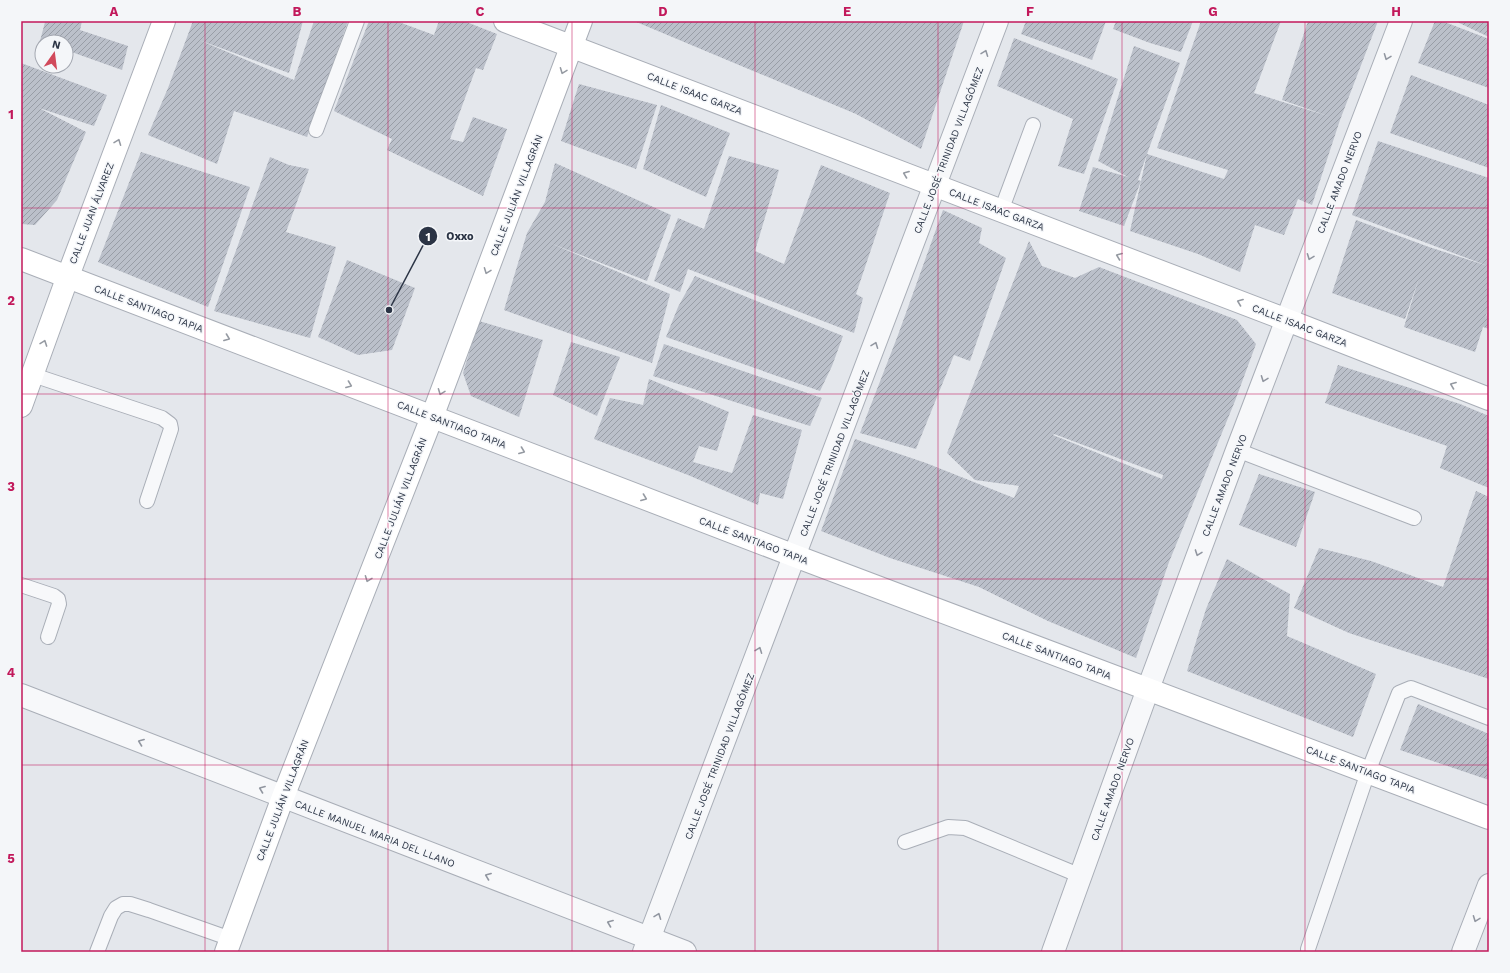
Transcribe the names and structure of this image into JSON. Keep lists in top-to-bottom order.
{
  "streets": {
    "street": [
      "CALLE ISAAC GARZA",
      "CALLE JOSÉ TRINIDAD VILLAGÓMEZ",
      "CALLE AMADO NERVO",
      "CALLE JULIÁN VILLAGRÁN",
      "CALLE JUAN ÁLVAREZ",
      "CALLE SANTIAGO TAPIA",
      "CALLE MANUEL MARIA DEL LLANO"
    ]
  },
  "crossings": [
    ["CALLE ISAAC GARZA", "CALLE JOSÉ TRINIDAD VILLAGÓMEZ"],
    ["CALLE ISAAC GARZA", "CALLE AMADO NERVO"],
    ["CALLE ISAAC GARZA", "CALLE JULIÁN VILLAGRÁN"],
    ["CALLE JOSÉ TRINIDAD VILLAGÓMEZ", "CALLE SANTIAGO TAPIA"],
    ["CALLE JOSÉ TRINIDAD VILLAGÓMEZ", "CALLE MANUEL MARIA DEL LLANO"],
    ["CALLE AMADO NERVO", "CALLE SANTIAGO TAPIA"],
    ["CALLE JULIÁN VILLAGRÁN", "CALLE SANTIAGO TAPIA"],
    ["CALLE JULIÁN VILLAGRÁN", "CALLE MANUEL MARIA DEL LLANO"],
    ["CALLE JUAN ÁLVAREZ", "CALLE SANTIAGO TAPIA"]
  ],
  "one_way": [
    "CALLE ISAAC GARZA",
    "CALLE JOSÉ TRINIDAD VILLAGÓMEZ",
    "CALLE AMADO NERVO",
    "CALLE JULIÁN VILLAGRÁN",
    "CALLE JUAN ÁLVAREZ",
    "CALLE SANTIAGO TAPIA",
    "CALLE MANUEL MARIA DEL LLANO"
  ],
  "places": ["Oxxo"],
  "north": "top",
  "grid": {
    "columns": [
      "A",
      "B",
      "C",
      "D",
      "E",
      "F",
      "G",
      "H"
    ],
    "rows": [
      "1",
      "2",
      "3",
      "4",
      "5"
    ]
  }
}
